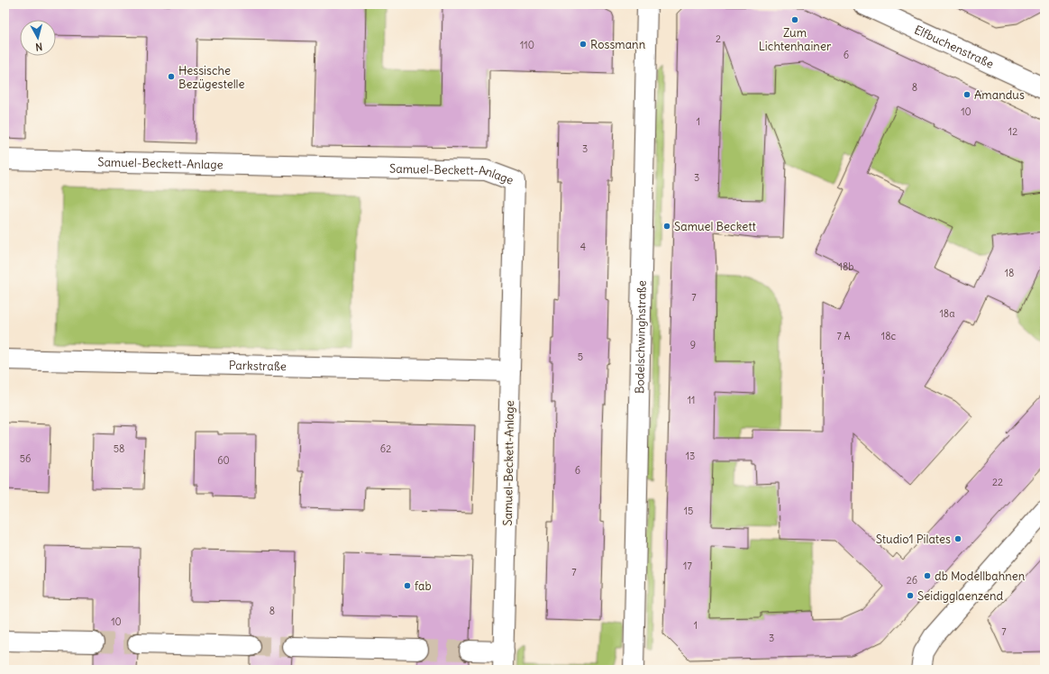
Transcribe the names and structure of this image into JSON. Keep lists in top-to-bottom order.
{
  "streets": {
    "street": [
      "Elfbuchenstraße",
      "Samuel-Beckett-Anlage",
      "Bodelschwinghstraße",
      "Parkstraße"
    ]
  },
  "crossings": [
    ["Samuel-Beckett-Anlage", "Parkstraße"]
  ],
  "places": [
    "Zum Lichtenhainer",
    "Rossmann",
    "Hessische Bezügestelle",
    "Amandus",
    "Samuel Beckett",
    "Studio1 Pilates",
    "db Modellbahnen",
    "fab",
    "Seidigglaenzend"
  ],
  "house_numbers": [
    "2",
    "110",
    "6",
    "8",
    "10",
    "1",
    "12",
    "3",
    "3",
    "4",
    "18b",
    "18",
    "7",
    "18a",
    "7 A",
    "18c",
    "9",
    "5",
    "11",
    "58",
    "62",
    "13",
    "56",
    "60",
    "6",
    "22",
    "15",
    "17",
    "7",
    "26",
    "8",
    "10",
    "1",
    "7",
    "3"
  ],
  "north": "bottom"
}
